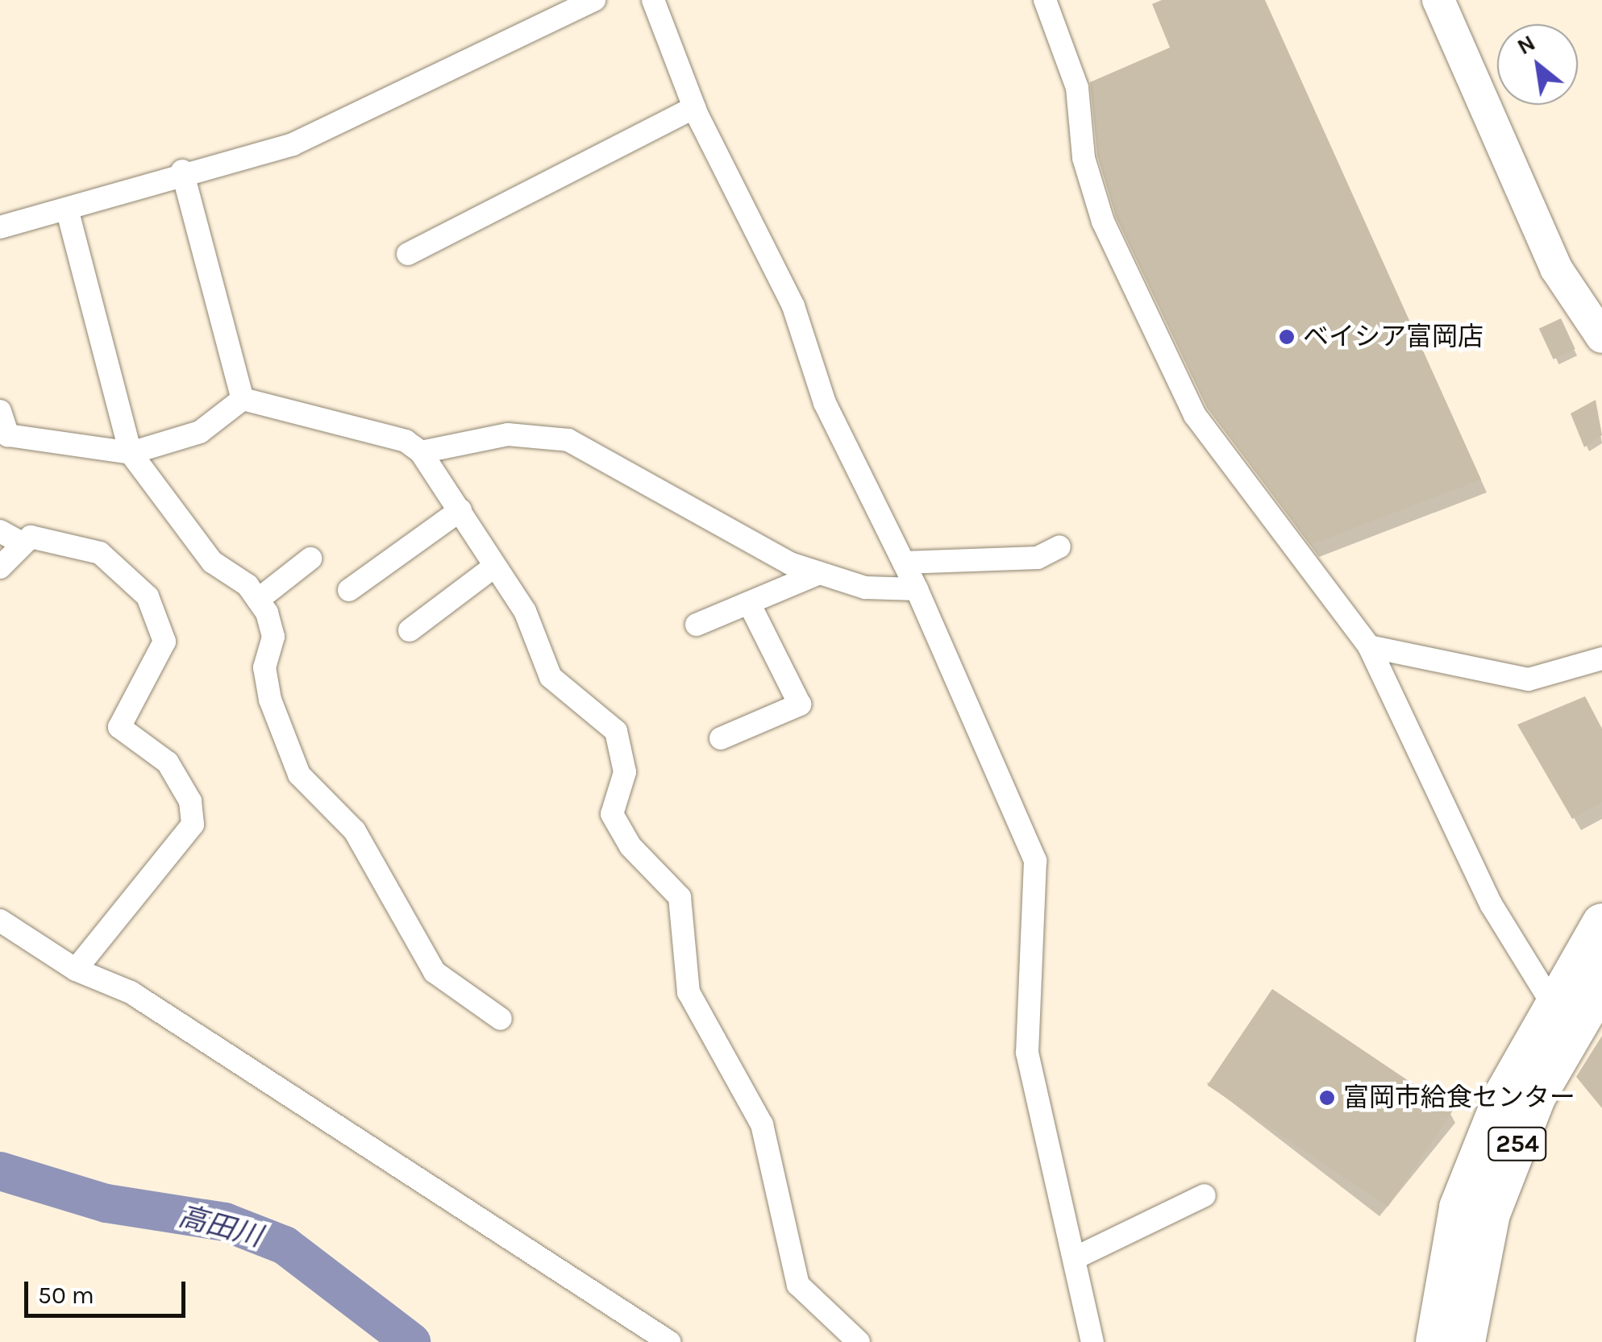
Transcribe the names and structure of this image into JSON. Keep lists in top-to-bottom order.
{
  "streets": {
    "highway": ["254"]
  },
  "water": ["高田川"],
  "places": ["ベイシア富岡店", "富岡市給食センター"],
  "scale_bar": "50 m",
  "north": "top left"
}
